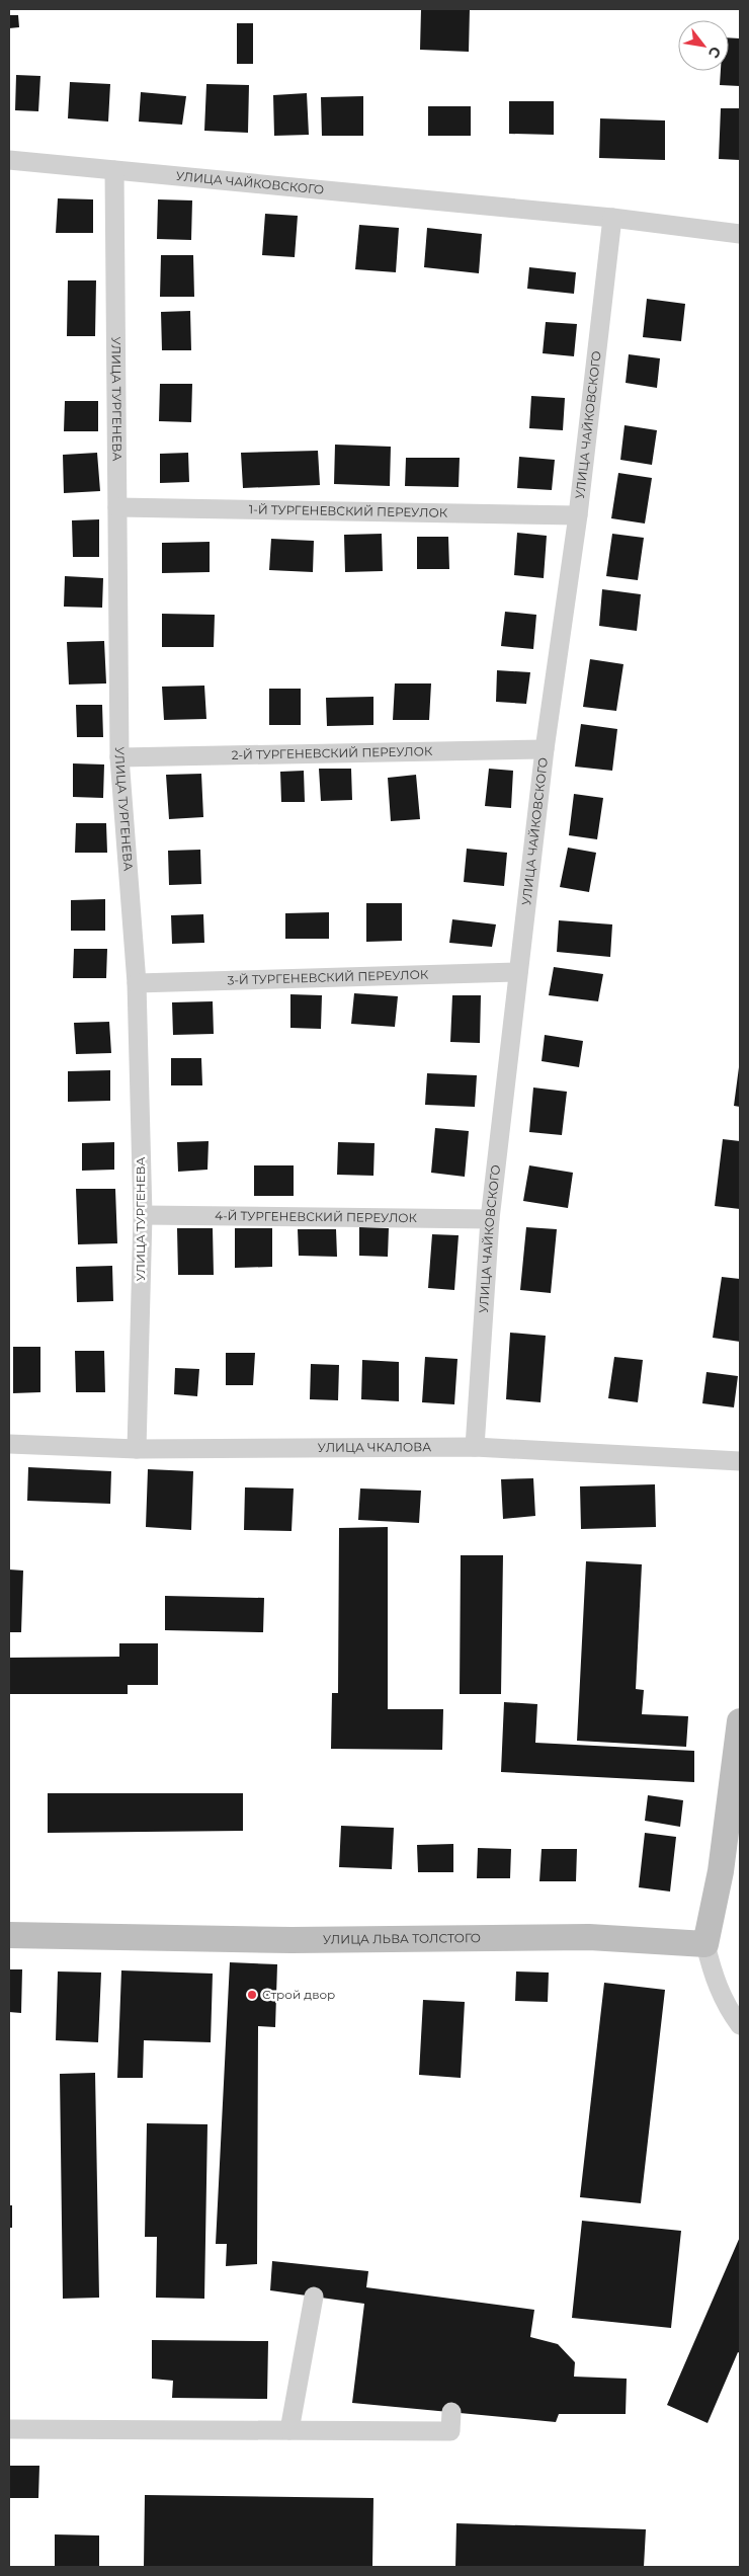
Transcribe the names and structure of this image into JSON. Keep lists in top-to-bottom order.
{
  "streets": {
    "street": [
      "УЛИЦА ЧАЙКОВСКОГО",
      "УЛИЦА ТУРГЕНЕВА",
      "1-Й ТУРГЕНЕВСКИЙ ПЕРЕУЛОК",
      "2-Й ТУРГЕНЕВСКИЙ ПЕРЕУЛОК",
      "3-Й ТУРГЕНЕВСКИЙ ПЕРЕУЛОК",
      "4-Й ТУРГЕНЕВСКИЙ ПЕРЕУЛОК",
      "УЛИЦА ЧКАЛОВА",
      "УЛИЦА ЛЬВА ТОЛСТОГО"
    ]
  },
  "crossings": [
    ["УЛИЦА ЧАЙКОВСКОГО", "УЛИЦА ТУРГЕНЕВА"],
    ["УЛИЦА ЧАЙКОВСКОГО", "1-Й ТУРГЕНЕВСКИЙ ПЕРЕУЛОК"],
    ["УЛИЦА ЧАЙКОВСКОГО", "2-Й ТУРГЕНЕВСКИЙ ПЕРЕУЛОК"],
    ["УЛИЦА ЧАЙКОВСКОГО", "3-Й ТУРГЕНЕВСКИЙ ПЕРЕУЛОК"],
    ["УЛИЦА ЧАЙКОВСКОГО", "4-Й ТУРГЕНЕВСКИЙ ПЕРЕУЛОК"],
    ["УЛИЦА ЧАЙКОВСКОГО", "УЛИЦА ЧКАЛОВА"],
    ["УЛИЦА ТУРГЕНЕВА", "1-Й ТУРГЕНЕВСКИЙ ПЕРЕУЛОК"],
    ["УЛИЦА ТУРГЕНЕВА", "2-Й ТУРГЕНЕВСКИЙ ПЕРЕУЛОК"],
    ["УЛИЦА ТУРГЕНЕВА", "3-Й ТУРГЕНЕВСКИЙ ПЕРЕУЛОК"],
    ["УЛИЦА ТУРГЕНЕВА", "4-Й ТУРГЕНЕВСКИЙ ПЕРЕУЛОК"],
    ["УЛИЦА ТУРГЕНЕВА", "УЛИЦА ЧКАЛОВА"]
  ],
  "places": ["Строй двор"],
  "north": "bottom right"
}
